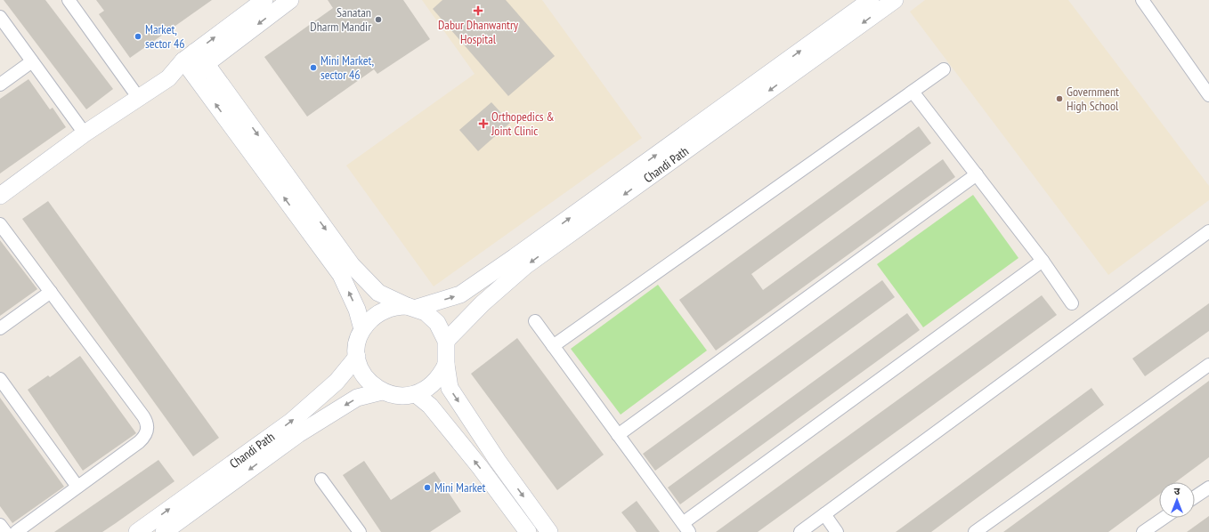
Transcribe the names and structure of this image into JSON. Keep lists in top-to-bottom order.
{
  "streets": {
    "main road": ["Chandi Path"]
  },
  "places": {
    "health": ["Dabur Dhanwantry Hospital", "Orthopedics & Joint Clinic"],
    "other": [
      "Sanatan Dharm Mandir",
      "Market, sector 46",
      "Mini Market, sector 46",
      "Government High School",
      "Mini Market"
    ]
  },
  "north": "top"
}
